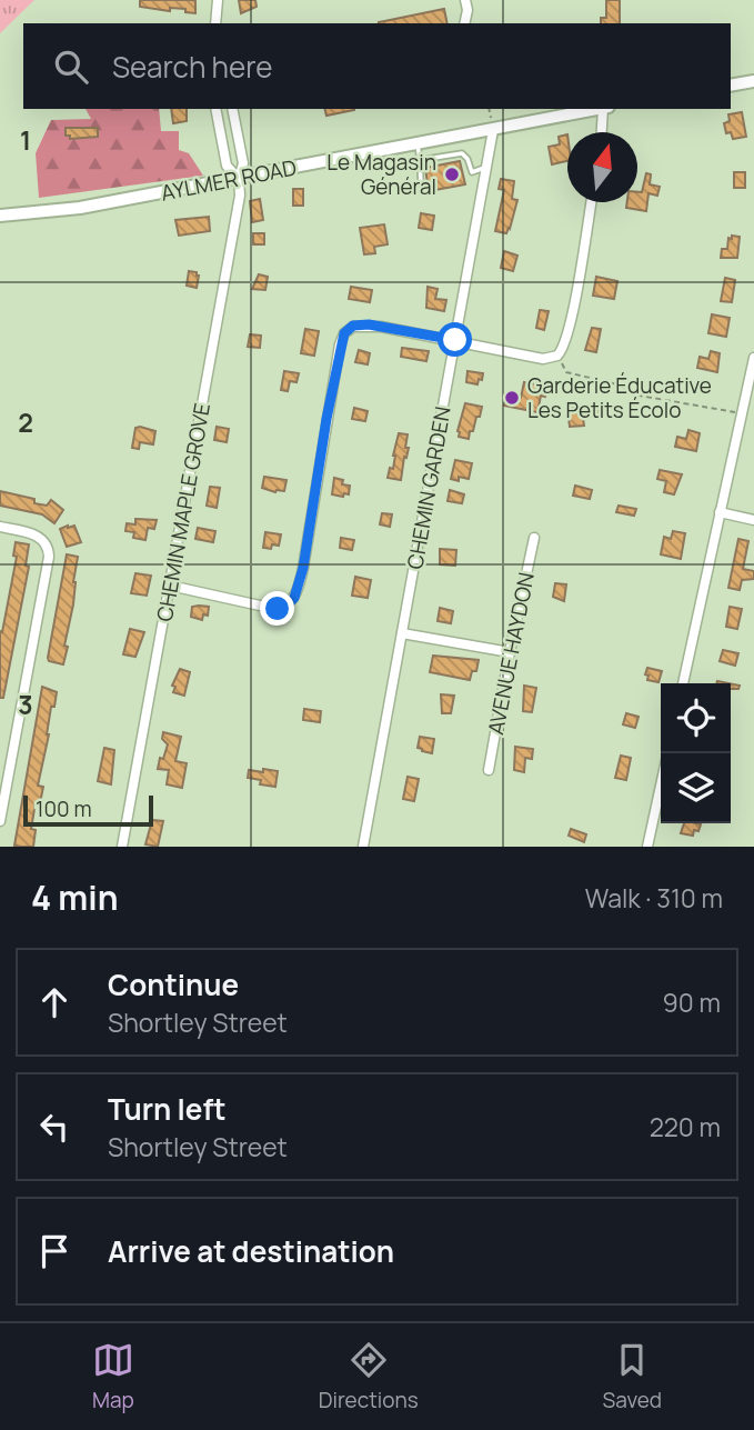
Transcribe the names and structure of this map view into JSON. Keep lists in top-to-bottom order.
{
  "streets": {
    "main road": ["AYLMER ROAD"],
    "street": ["CHEMIN GARDEN", "CHEMIN MAPLE GROVE", "AVENUE HAYDON"]
  },
  "crossings": [
    ["AYLMER ROAD", "CHEMIN GARDEN"],
    ["AYLMER ROAD", "CHEMIN MAPLE GROVE"]
  ],
  "places": ["Le Magasin Général", "Garderie Éducative Les Petits Écolo"],
  "scale_bar": "100 m",
  "north": "top",
  "page": {
    "search": "Search here",
    "scale": "100 m",
    "heading": ["4 min", "Walk · 310 m"],
    "list": [
      ["Continue", "Shortley Street", "90 m"],
      ["Turn left", "Shortley Street", "220 m"],
      "Arrive at destination"
    ],
    "nav": ["Map", "Directions", "Saved"]
  },
  "grid": {
    "rows": ["1", "2", "3"]
  }
}
